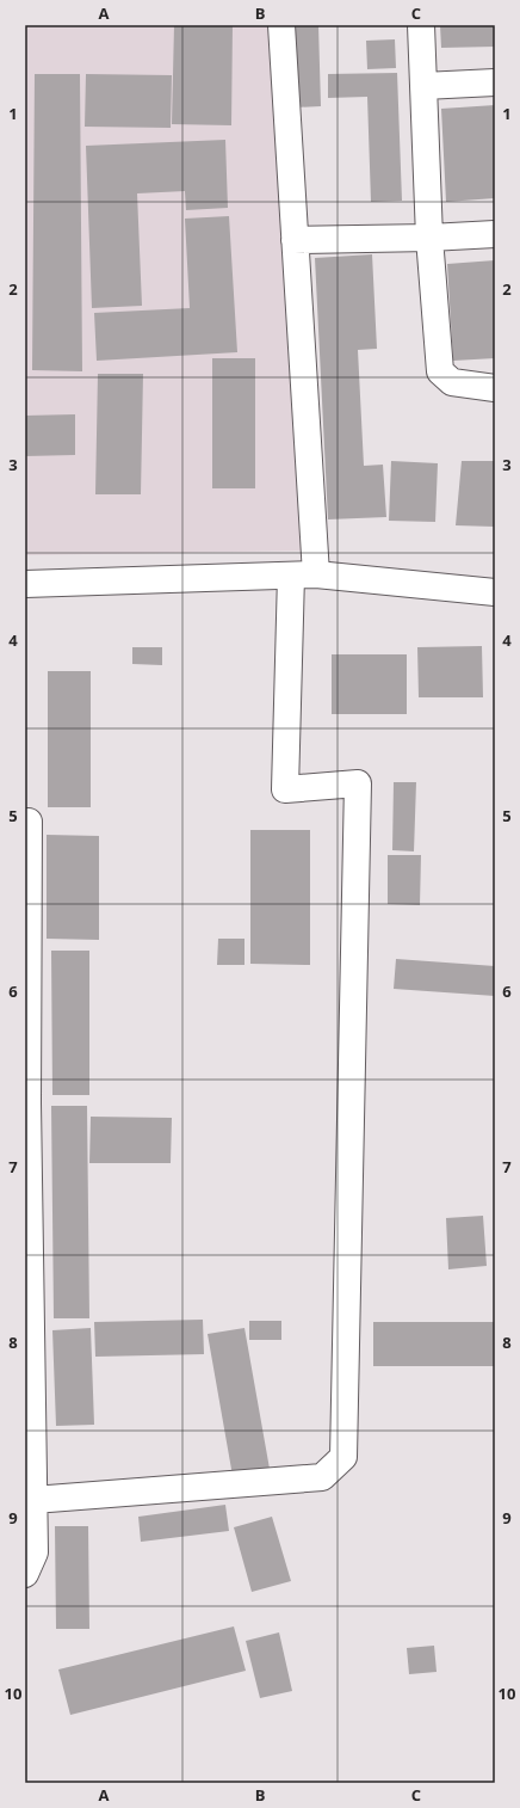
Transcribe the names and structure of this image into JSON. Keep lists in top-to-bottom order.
{
  "grid": {
    "columns": ["A", "B", "C"],
    "rows": [
      "1",
      "2",
      "3",
      "4",
      "5",
      "6",
      "7",
      "8",
      "9",
      "10"
    ]
  }
}
